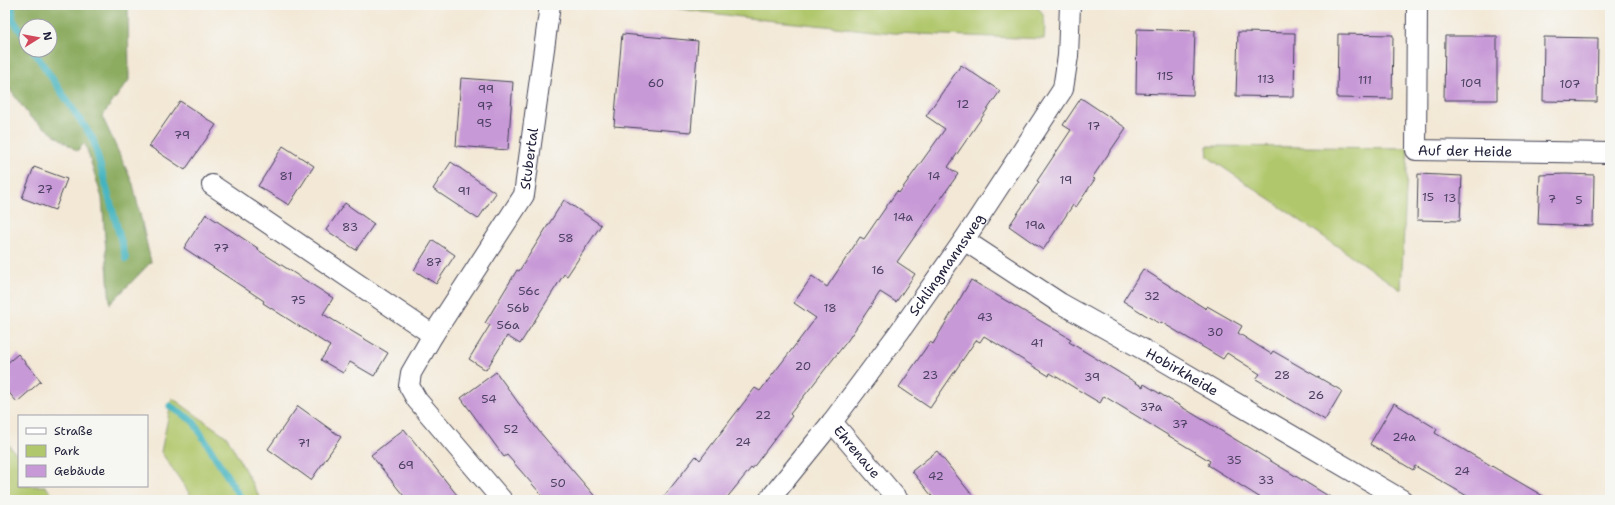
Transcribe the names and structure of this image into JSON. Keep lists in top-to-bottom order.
{
  "streets": {
    "street": [
      "Auf der Heide",
      "Stubertal",
      "Schlingmannsweg",
      "Hobirkheide",
      "Ehrenaue"
    ]
  },
  "crossings": [
    ["Schlingmannsweg", "Hobirkheide"],
    ["Schlingmannsweg", "Ehrenaue"]
  ],
  "house_numbers": [
    "115",
    "113",
    "111",
    "60",
    "109",
    "107",
    "99",
    "12",
    "97",
    "95",
    "17",
    "79",
    "81",
    "14",
    "19",
    "27",
    "91",
    "15",
    "13",
    "7",
    "5",
    "14a",
    "19a",
    "83",
    "58",
    "77",
    "87",
    "16",
    "56c",
    "32",
    "75",
    "56b",
    "18",
    "43",
    "56a",
    "30",
    "41",
    "20",
    "23",
    "28",
    "39",
    "26",
    "54",
    "37a",
    "22",
    "37",
    "52",
    "24a",
    "24",
    "71",
    "35",
    "69",
    "24",
    "42",
    "33",
    "50"
  ],
  "legend": ["Straße", "Park", "Gebäude"],
  "north": "right"
}
